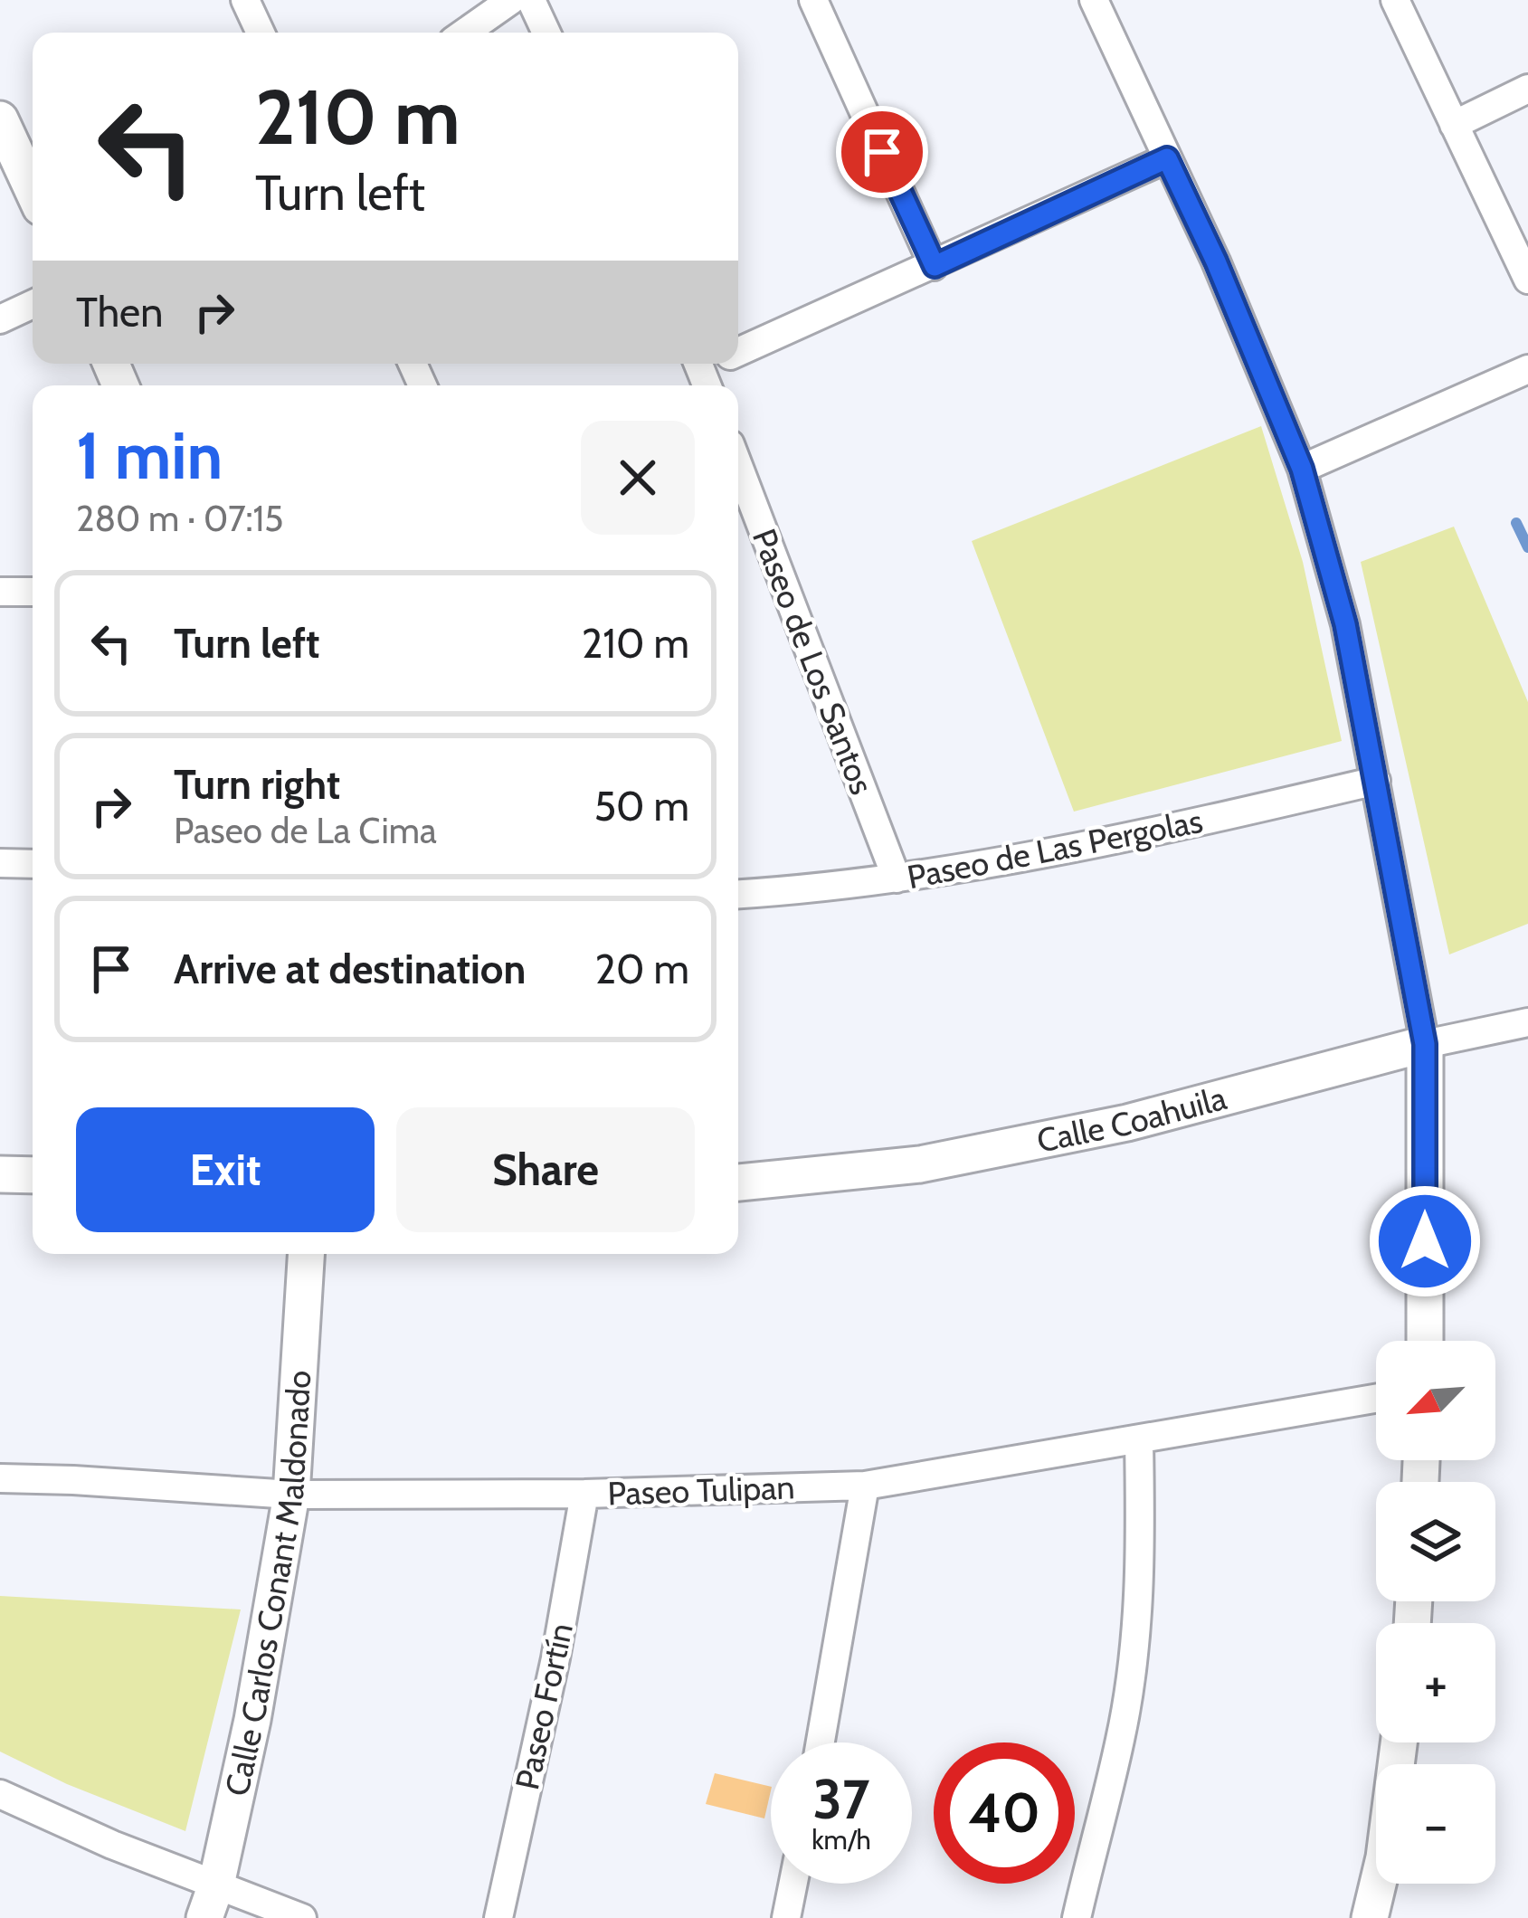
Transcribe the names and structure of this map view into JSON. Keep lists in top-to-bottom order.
{
  "streets": {
    "street": [
      "Paseo de Los Santos",
      "Paseo de Las Pergolas",
      "Calle Coahuila",
      "Paseo Tulipan",
      "Calle Carlos Conant Maldonado",
      "Paseo Fortín"
    ]
  },
  "crossings": [
    ["Paseo de Los Santos", "Paseo de Las Pergolas"],
    ["Paseo Tulipan", "Calle Carlos Conant Maldonado"],
    ["Paseo Tulipan", "Paseo Fortín"]
  ],
  "north": "bottom left",
  "page": {
    "turn": ["210 m", "Turn left"],
    "then": "Then",
    "heading": ["1 min", "280 m · 07:15"],
    "list": [
      {
        "name": "Turn left",
        "value": "210 m"
      },
      {
        "name": "Turn right",
        "note": "Paseo de La Cima",
        "value": "50 m"
      },
      {
        "name": "Arrive at destination",
        "value": "20 m"
      }
    ],
    "buttons": ["Exit", "Share"],
    "map_buttons": ["+", "−"],
    "speed": "37 km/h",
    "limit": "40"
  }
}
